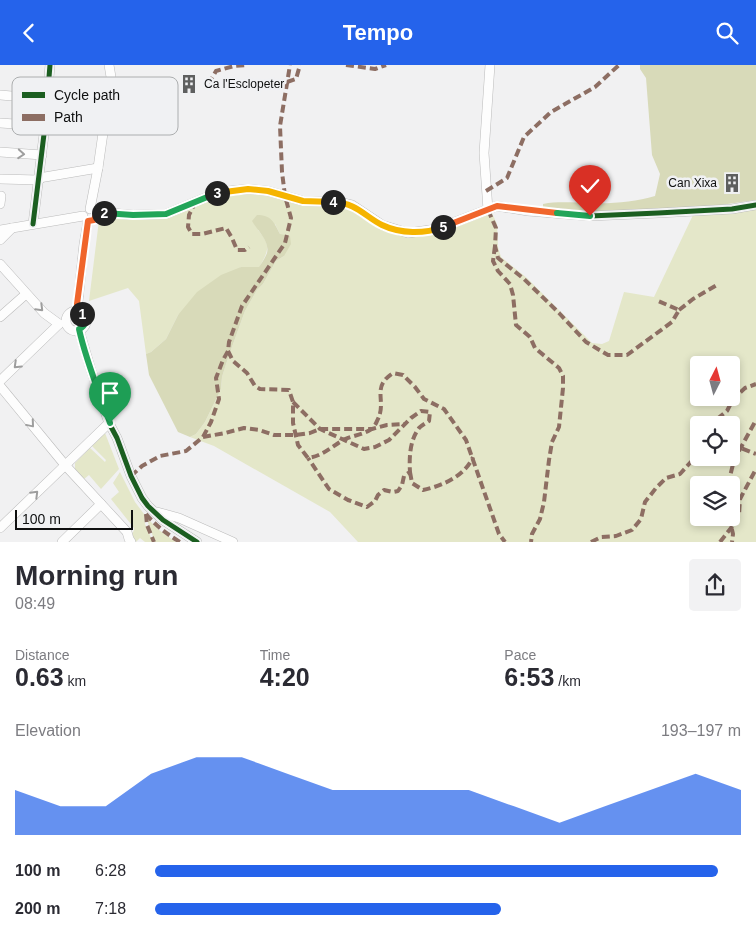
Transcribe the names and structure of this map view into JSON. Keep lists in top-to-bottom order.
{
  "places": {
    "building": ["Ca l'Esclopeter", "Can Xixa"]
  },
  "legend": ["Cycle path", "Path"],
  "scale_bar": "100 m",
  "north": "top",
  "page": {
    "header": "Tempo",
    "pins": [
      "3",
      "4",
      "2",
      "5",
      "1"
    ],
    "scale": "100 m",
    "heading": ["Morning run", "08:49"],
    "stats": [
      ["Distance", "0.63 km"],
      ["Time", "4:20"],
      ["Pace", "6:53 /km"]
    ],
    "chart": ["Elevation", "193–197 m"],
    "list": [
      {
        "name": "100 m",
        "note": "6:28"
      },
      {
        "name": "200 m",
        "note": "7:18"
      }
    ]
  }
}
